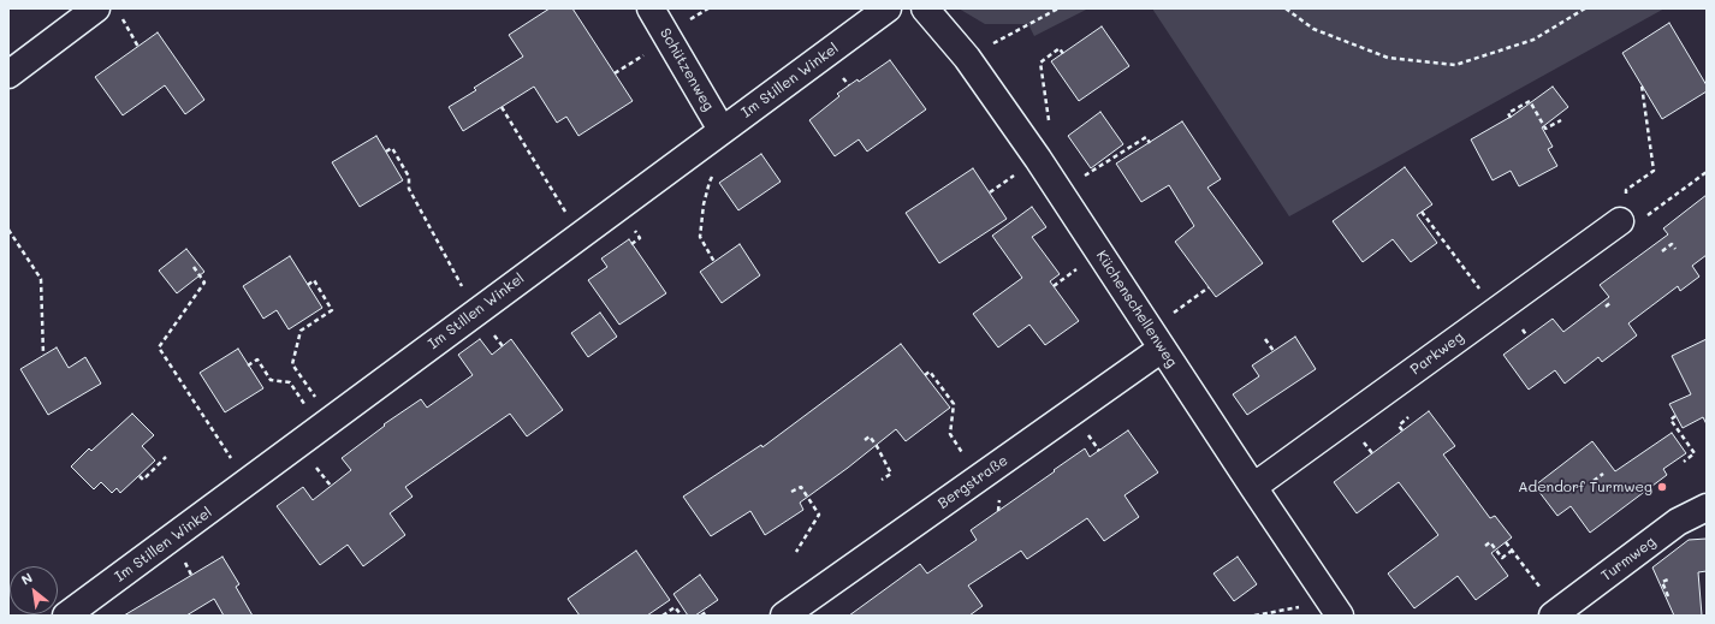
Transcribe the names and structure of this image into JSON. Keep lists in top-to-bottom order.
{
  "streets": {
    "street": [
      "Schützenweg",
      "Im Stillen Winkel",
      "Küchenschellenweg",
      "Parkweg",
      "Bergstraße",
      "Turmweg"
    ]
  },
  "crossings": [
    ["Schützenweg", "Im Stillen Winkel"],
    ["Küchenschellenweg", "Parkweg"],
    ["Küchenschellenweg", "Bergstraße"]
  ],
  "places": ["Adendorf Turmweg"],
  "north": "top left"
}
